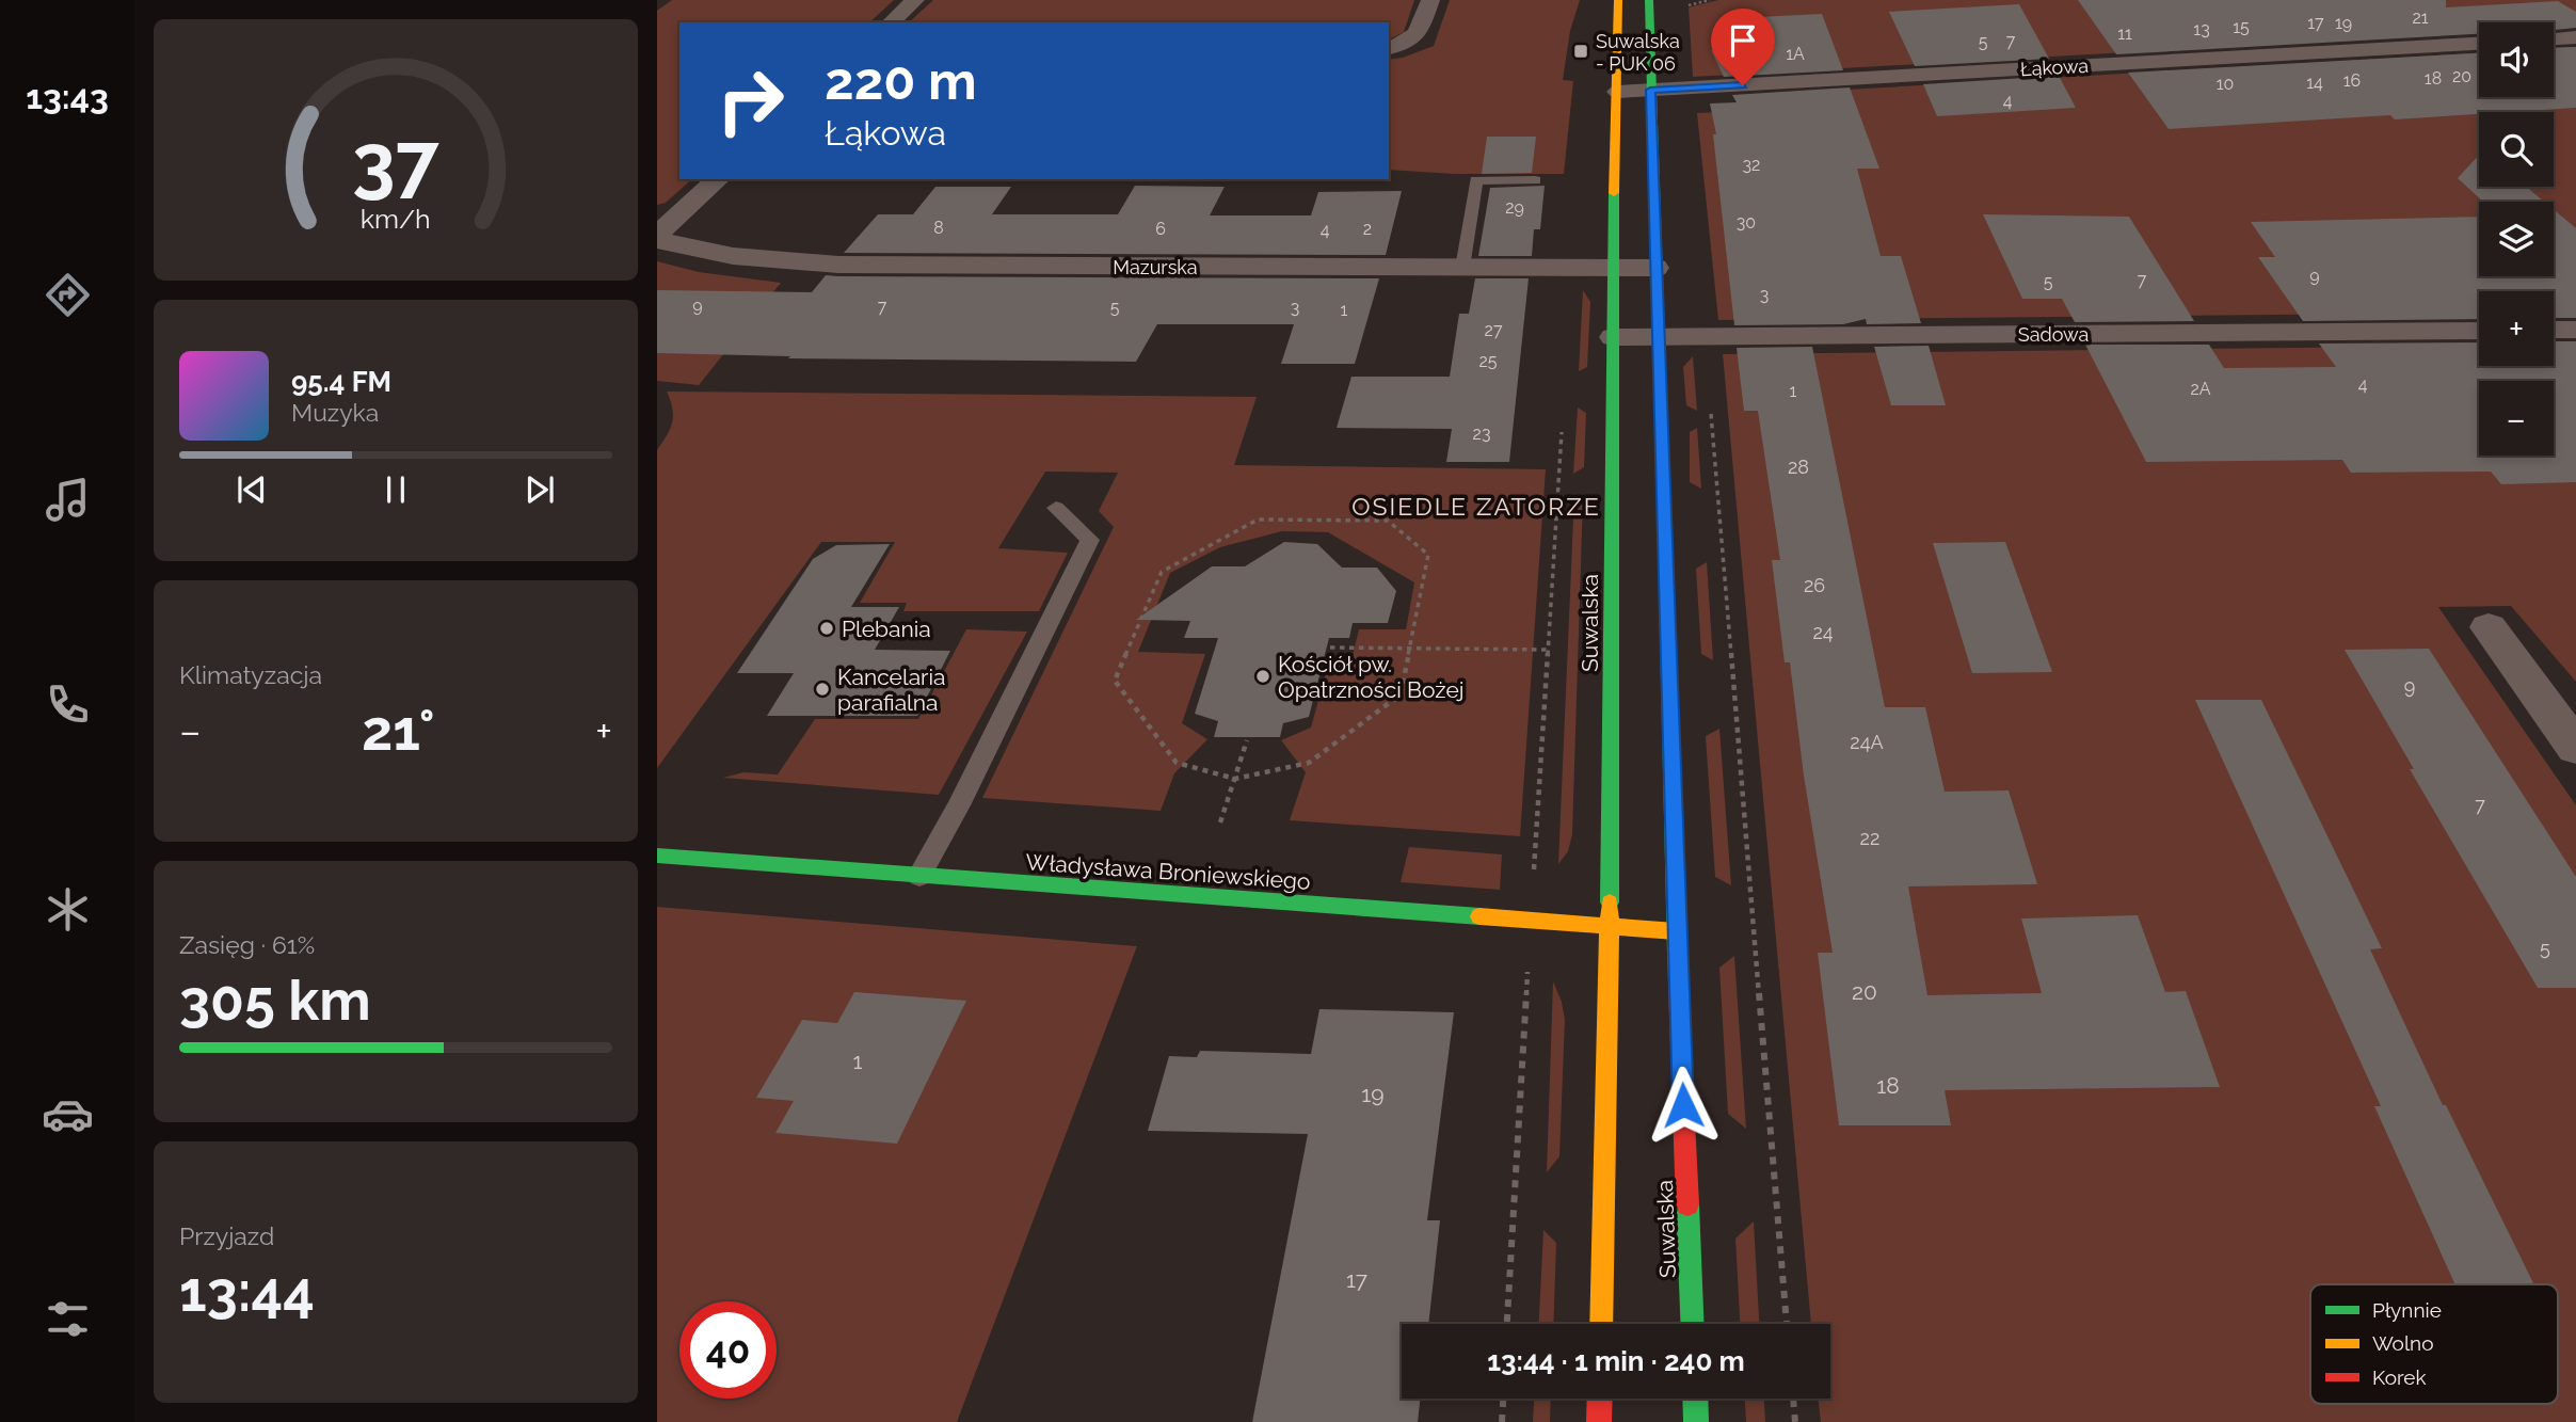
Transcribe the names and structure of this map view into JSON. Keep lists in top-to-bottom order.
{
  "streets": {
    "street": [
      "Łąkowa",
      "Mazurska",
      "Sadowa",
      "Suwalska",
      "Władysława Broniewskiego"
    ]
  },
  "crossings": [
    ["Łąkowa", "Suwalska"],
    ["Mazurska", "Suwalska"],
    ["Sadowa", "Suwalska"],
    ["Suwalska", "Władysława Broniewskiego"]
  ],
  "districts": ["OSIEDLE ZATORZE"],
  "places": {
    "transit": ["Suwalska - PUK 06"],
    "other": ["Plebania", "Kościół pw. Opatrzności Bożej", "Kancelaria parafialna"]
  },
  "house_numbers": [
    "21",
    "17",
    "19",
    "15",
    "13",
    "11",
    "7",
    "5",
    "1A",
    "20",
    "18",
    "16",
    "14",
    "10",
    "4",
    "32",
    "29",
    "30",
    "8",
    "6",
    "2",
    "4",
    "9",
    "7",
    "5",
    "3",
    "9",
    "7",
    "5",
    "3",
    "1",
    "27",
    "25",
    "4",
    "2A",
    "1",
    "23",
    "28",
    "26",
    "24",
    "9",
    "24A",
    "7",
    "22",
    "5",
    "20",
    "1",
    "18",
    "19",
    "17"
  ],
  "legend": ["Płynnie", "Wolno", "Korek"],
  "page": {
    "tabs": "13:43",
    "map_buttons": ["+", "−"],
    "turn": ["220 m", "Łąkowa"],
    "song": ["95.4 FM", "Muzyka"],
    "tile": [
      "Klimatyzacja",
      ["Zasięg · 61%", "305 km"],
      ["Przyjazd", "13:44"]
    ],
    "heat": ["−", "21°", "+"],
    "limit": "40",
    "trip": "13:44 · 1 min · 240 m",
    "gauge": ["37", "km/h"]
  }
}
